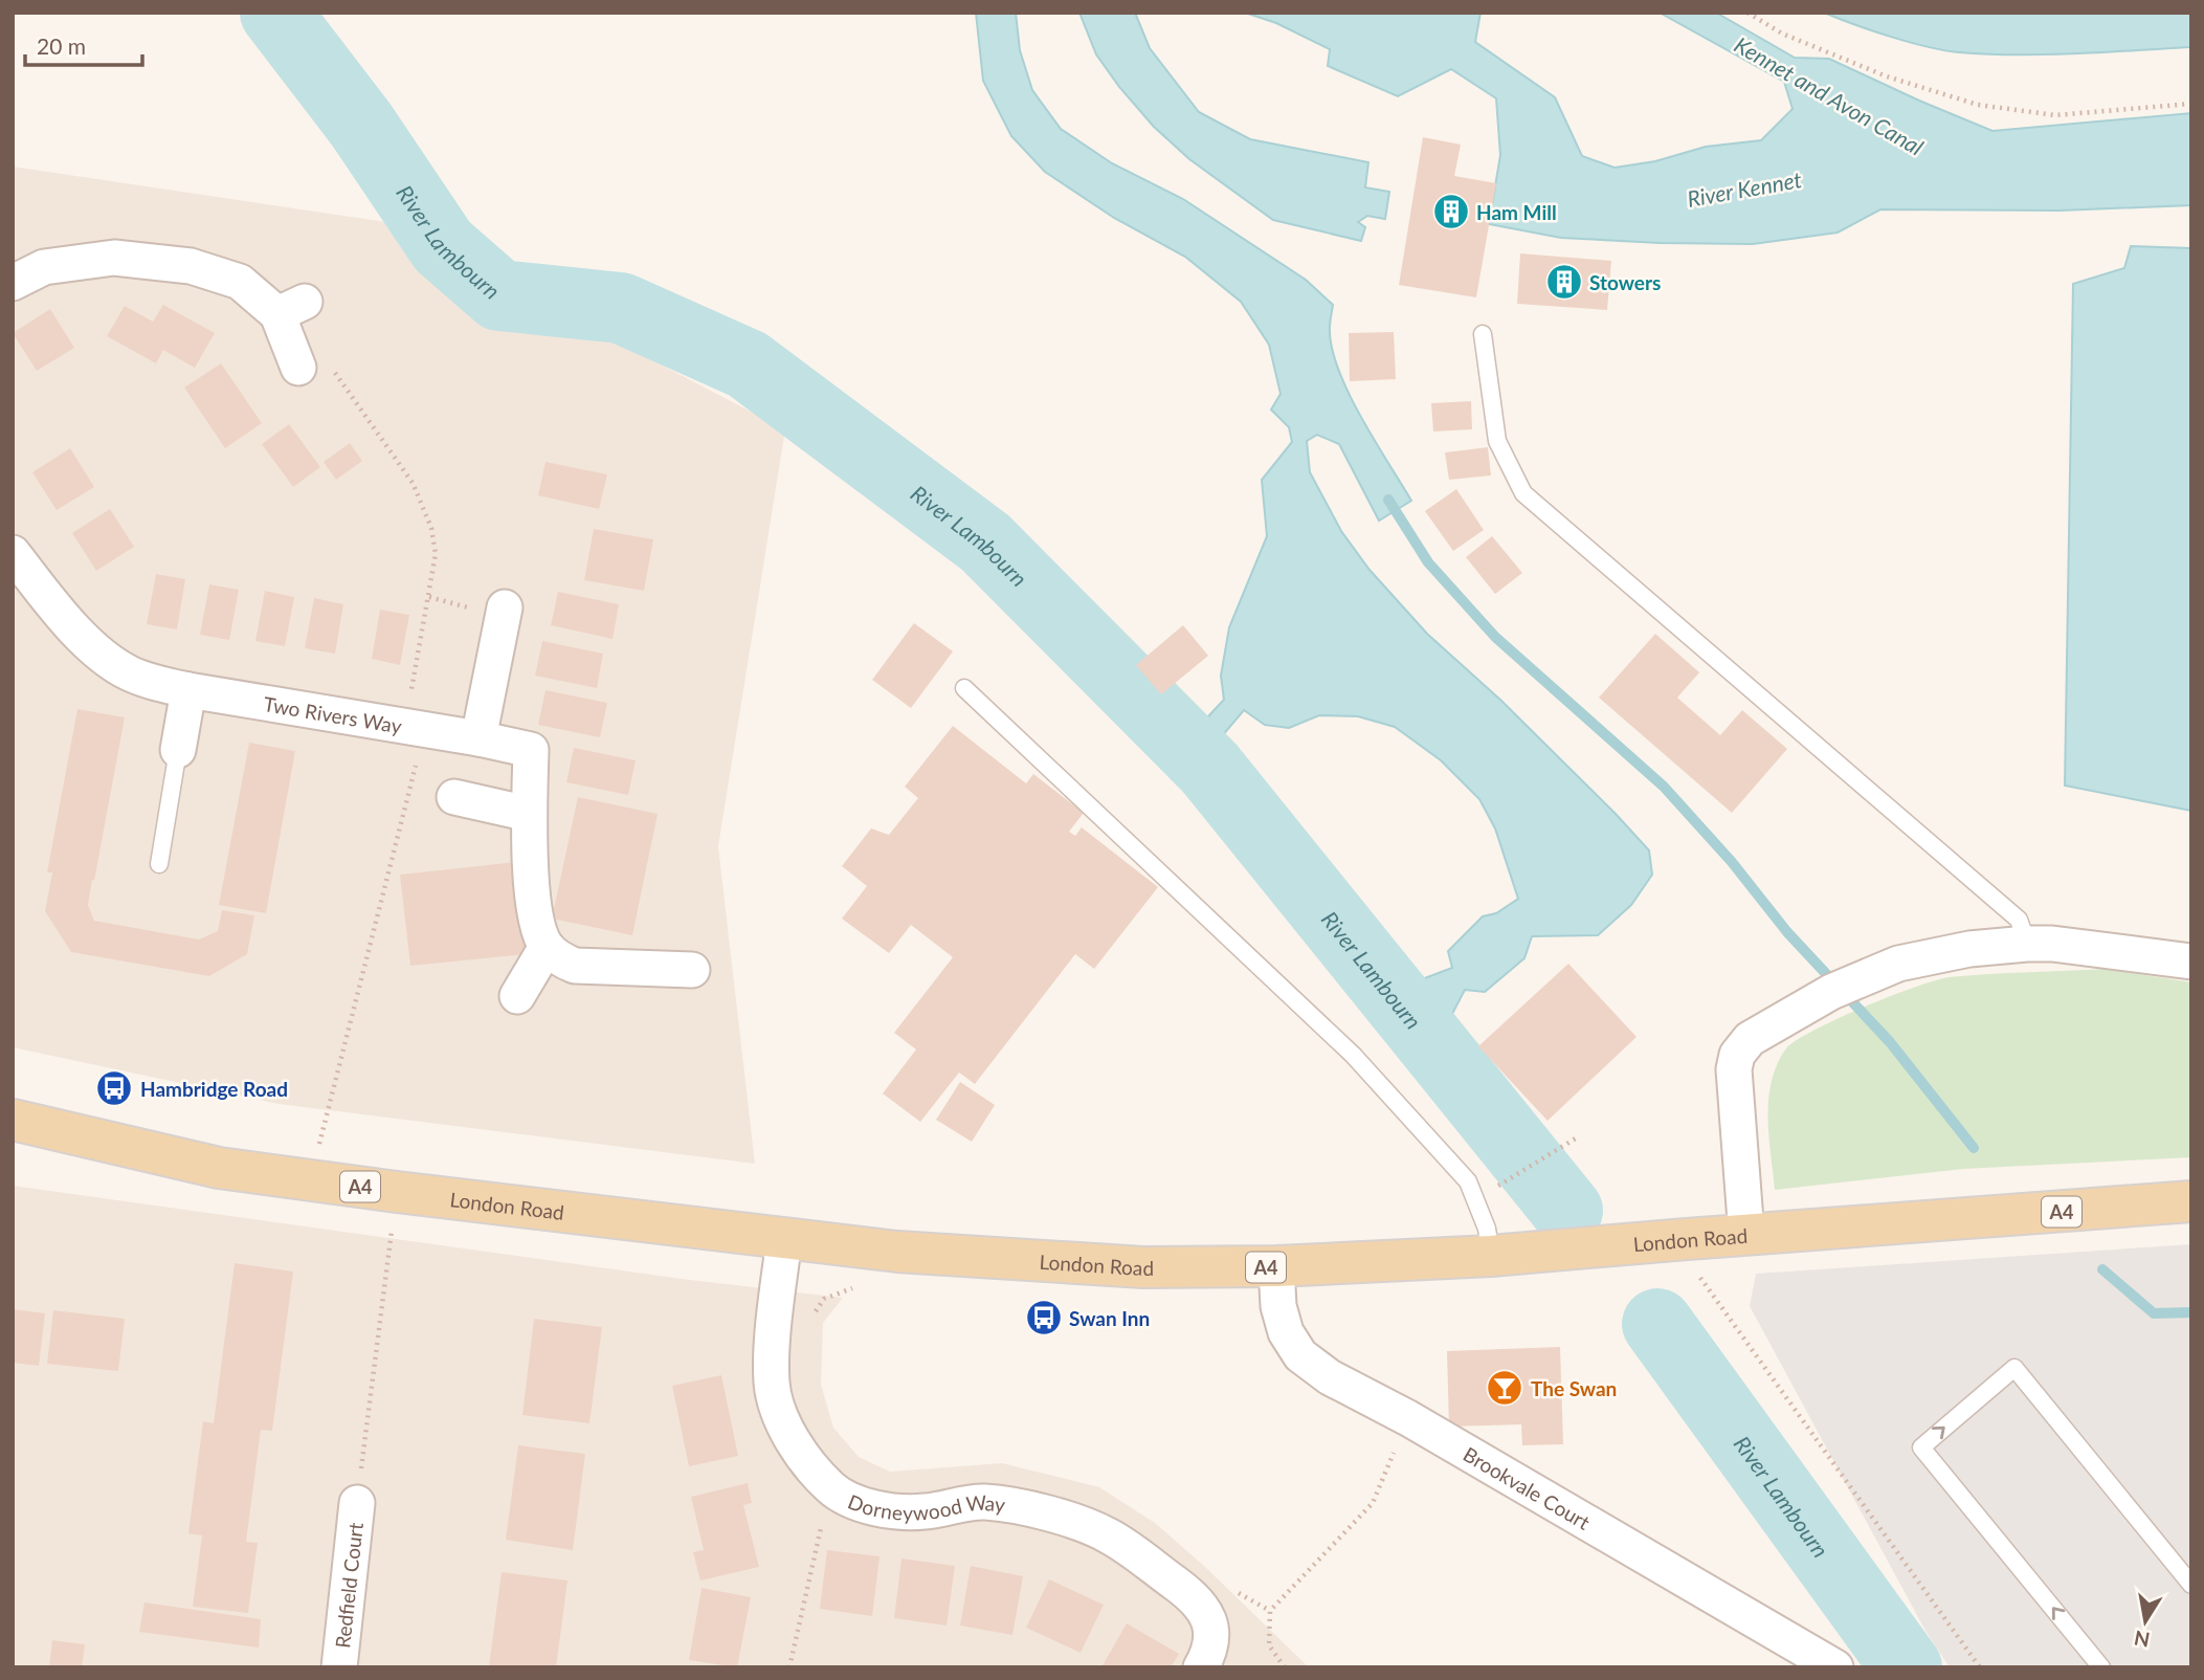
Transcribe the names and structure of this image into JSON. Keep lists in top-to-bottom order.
{
  "streets": {
    "main road": ["A4", "London Road"],
    "street": [
      "Two Rivers Way",
      "Brookvale Court",
      "Dorneywood Way",
      "Redfield Court"
    ]
  },
  "crossings": [
    ["London Road", "Brookvale Court"],
    ["London Road", "Dorneywood Way"]
  ],
  "water": ["Kennet and Avon Canal", "River Kennet", "River Lambourn"],
  "places": {
    "building": ["Ham Mill", "Stowers"],
    "bus stop": ["Hambridge Road", "Swan Inn"],
    "bar": ["The Swan"]
  },
  "scale_bar": "20 m",
  "north": "bottom"
}
